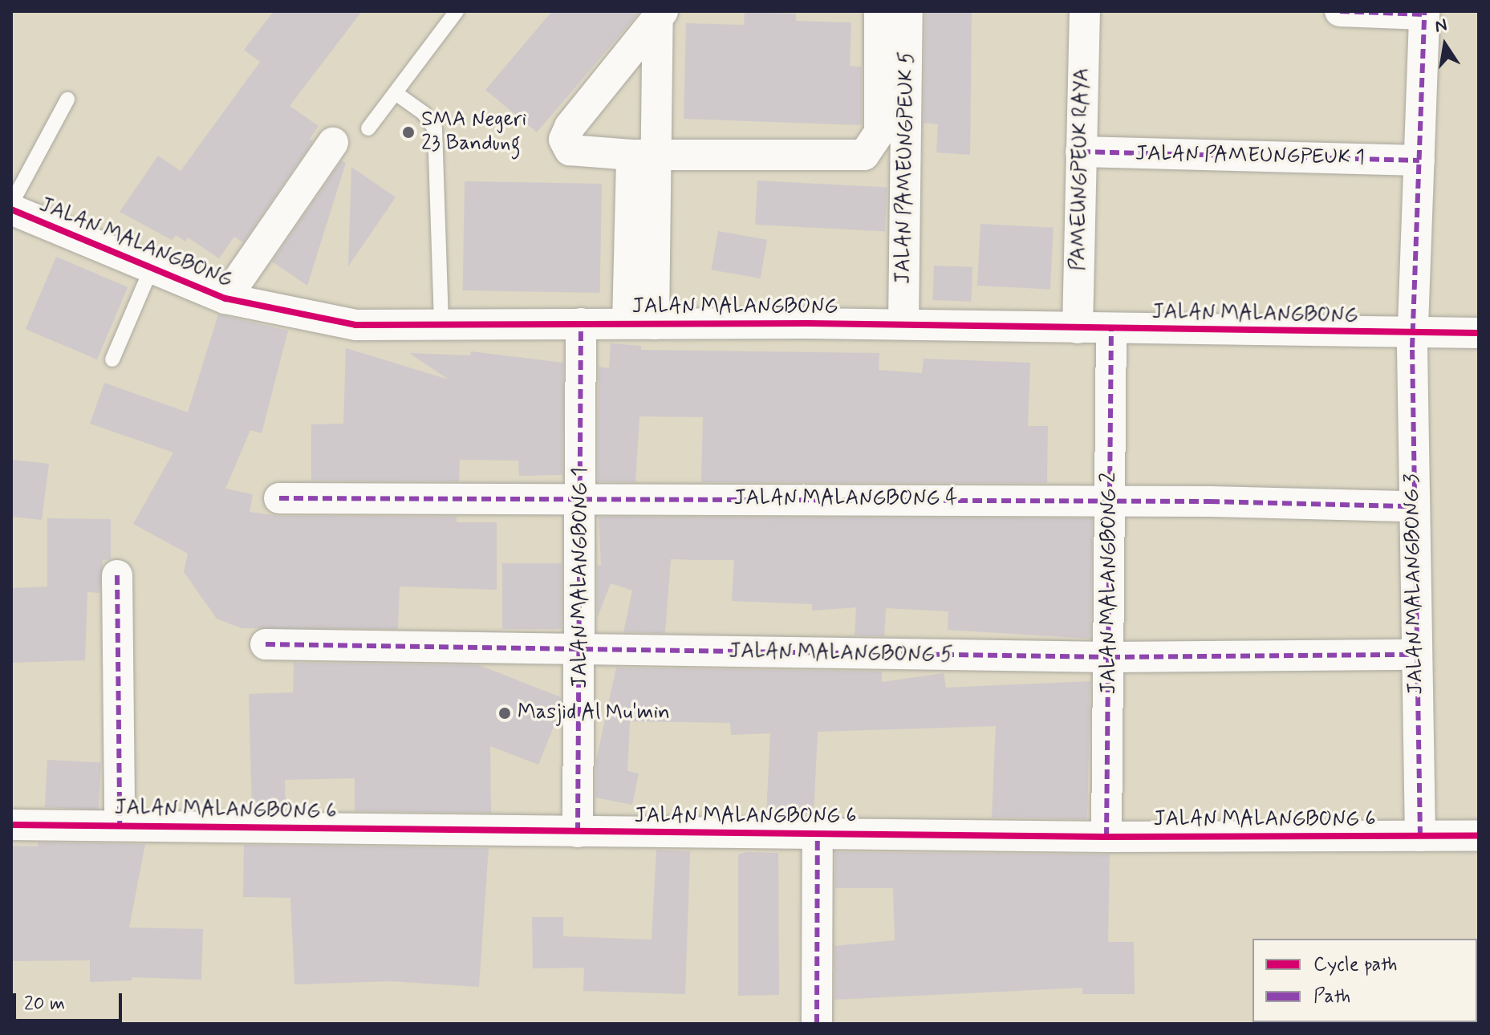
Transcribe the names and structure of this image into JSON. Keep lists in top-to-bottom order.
{
  "streets": {
    "street": [
      "JALAN PAMEUNGPEUK 1",
      "JALAN PAMEUNGPEUK 5",
      "PAMEUNGPEUK RAYA",
      "JALAN MALANGBONG",
      "JALAN MALANGBONG 4",
      "JALAN MALANGBONG 1",
      "JALAN MALANGBONG 2",
      "JALAN MALANGBONG 3",
      "JALAN MALANGBONG 5",
      "JALAN MALANGBONG 6"
    ]
  },
  "crossings": [
    ["JALAN PAMEUNGPEUK 1", "PAMEUNGPEUK RAYA"],
    ["JALAN PAMEUNGPEUK 1", "JALAN MALANGBONG 3"],
    ["JALAN PAMEUNGPEUK 5", "JALAN MALANGBONG"],
    ["PAMEUNGPEUK RAYA", "JALAN MALANGBONG"],
    ["JALAN MALANGBONG", "JALAN MALANGBONG 1"],
    ["JALAN MALANGBONG", "JALAN MALANGBONG 2"],
    ["JALAN MALANGBONG", "JALAN MALANGBONG 3"],
    ["JALAN MALANGBONG 4", "JALAN MALANGBONG 1"],
    ["JALAN MALANGBONG 4", "JALAN MALANGBONG 2"],
    ["JALAN MALANGBONG 4", "JALAN MALANGBONG 3"],
    ["JALAN MALANGBONG 1", "JALAN MALANGBONG 5"],
    ["JALAN MALANGBONG 1", "JALAN MALANGBONG 6"],
    ["JALAN MALANGBONG 2", "JALAN MALANGBONG 5"],
    ["JALAN MALANGBONG 2", "JALAN MALANGBONG 6"],
    ["JALAN MALANGBONG 3", "JALAN MALANGBONG 5"],
    ["JALAN MALANGBONG 3", "JALAN MALANGBONG 6"]
  ],
  "places": ["SMA Negeri 23 Bandung", "Masjid Al Mu'min"],
  "legend": ["Cycle path", "Path"],
  "scale_bar": "20 m",
  "north": "top"
}
